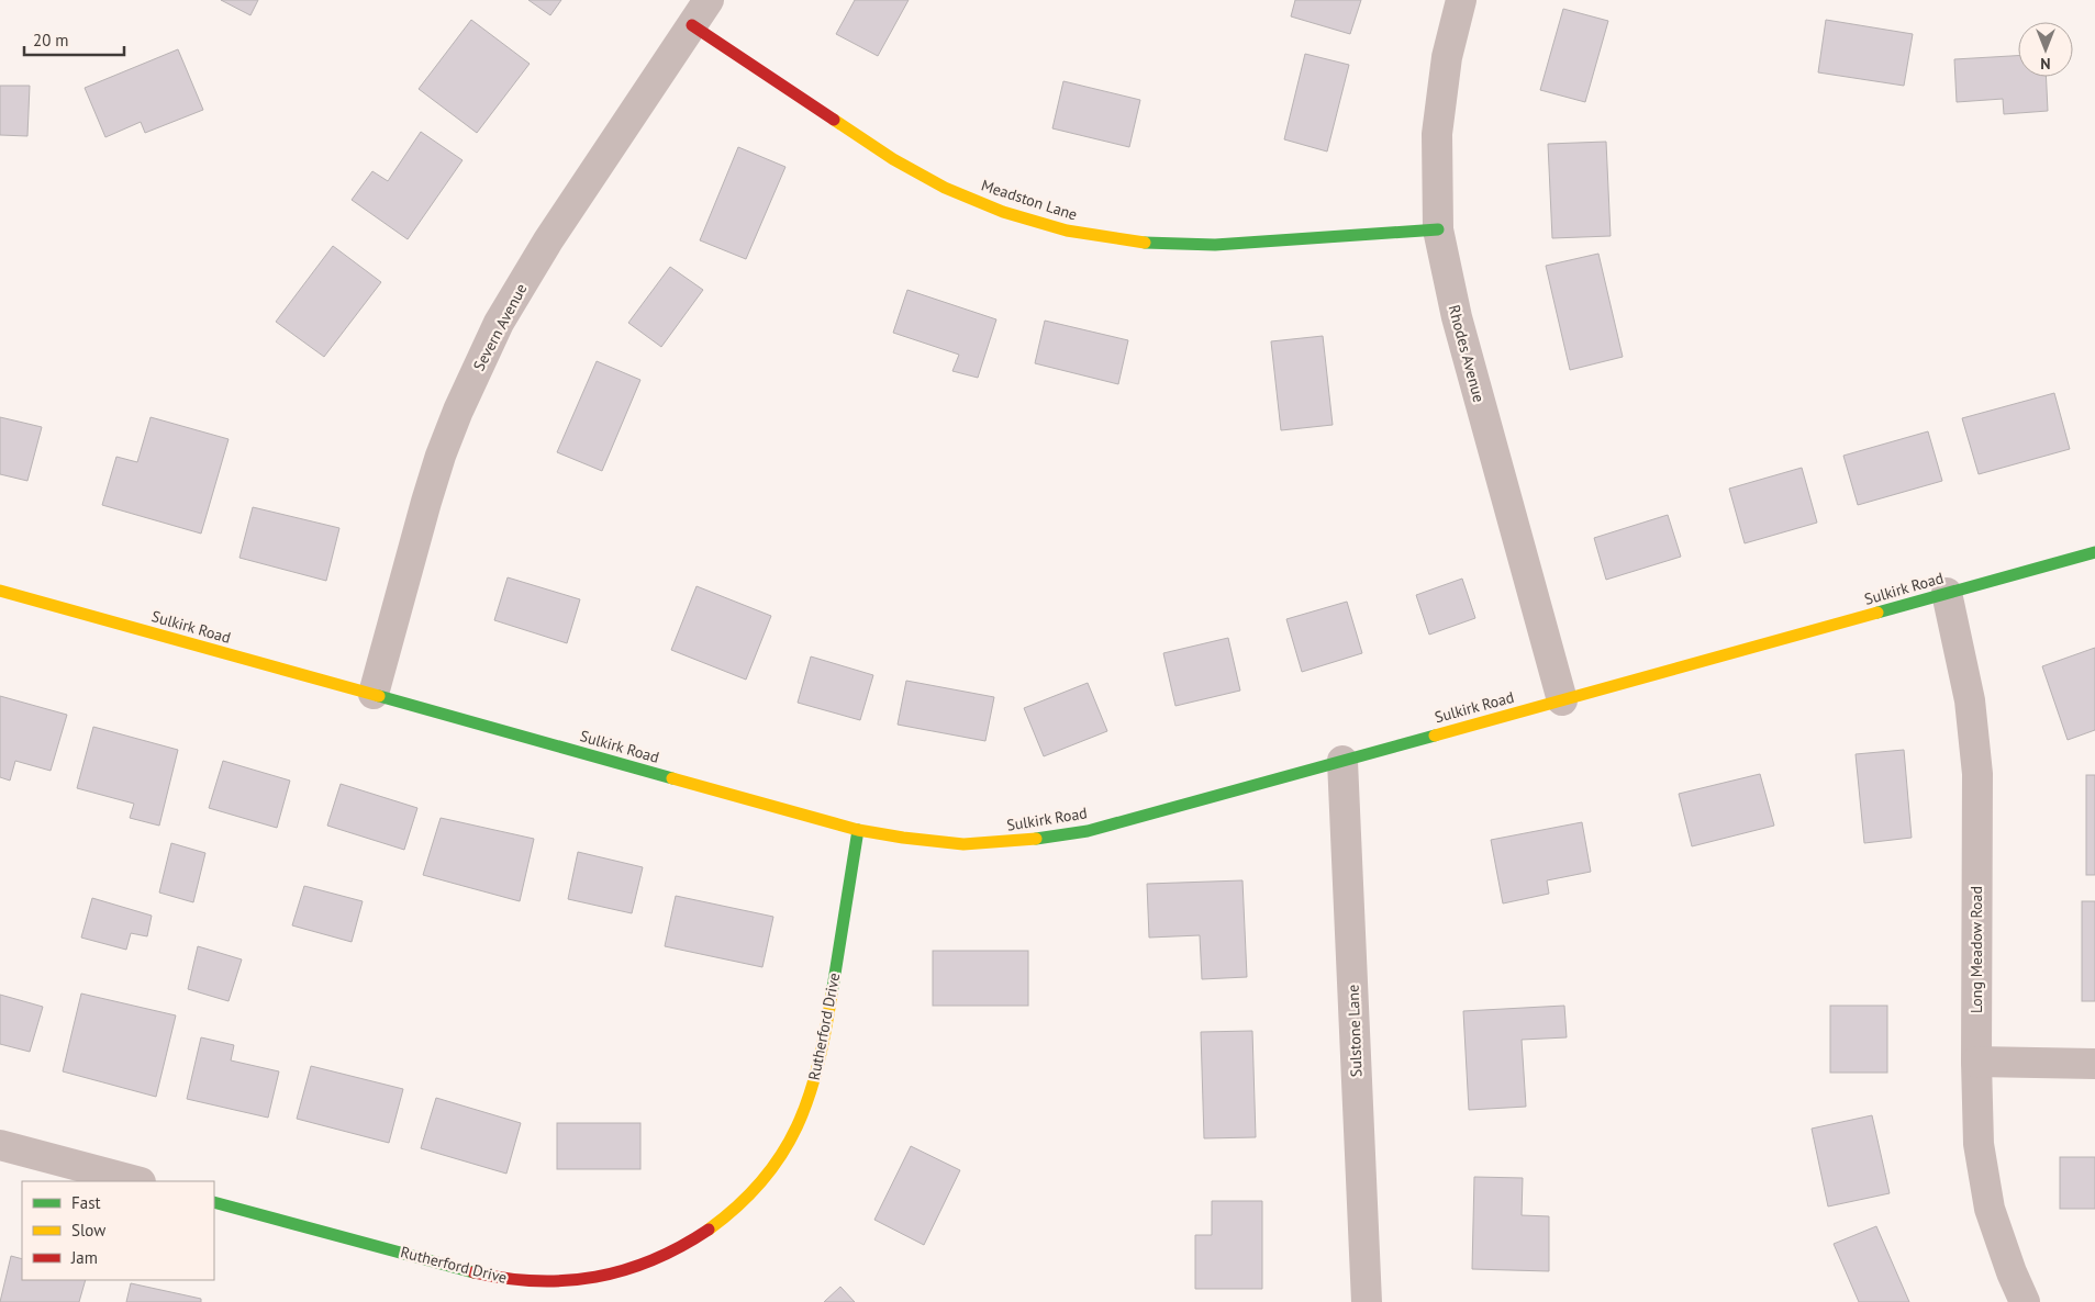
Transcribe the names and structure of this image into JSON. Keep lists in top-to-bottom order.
{
  "streets": {
    "street": [
      "Meadston Lane",
      "Severn Avenue",
      "Rhodes Avenue",
      "Sulkirk Road",
      "Long Meadow Road",
      "Rutherford Drive",
      "Sulstone Lane"
    ]
  },
  "crossings": [
    ["Meadston Lane", "Severn Avenue"],
    ["Meadston Lane", "Rhodes Avenue"],
    ["Severn Avenue", "Sulkirk Road"],
    ["Rhodes Avenue", "Sulkirk Road"],
    ["Sulkirk Road", "Long Meadow Road"],
    ["Sulkirk Road", "Rutherford Drive"],
    ["Sulkirk Road", "Sulstone Lane"]
  ],
  "legend": ["Fast", "Slow", "Jam"],
  "scale_bar": "20 m",
  "north": "bottom"
}
